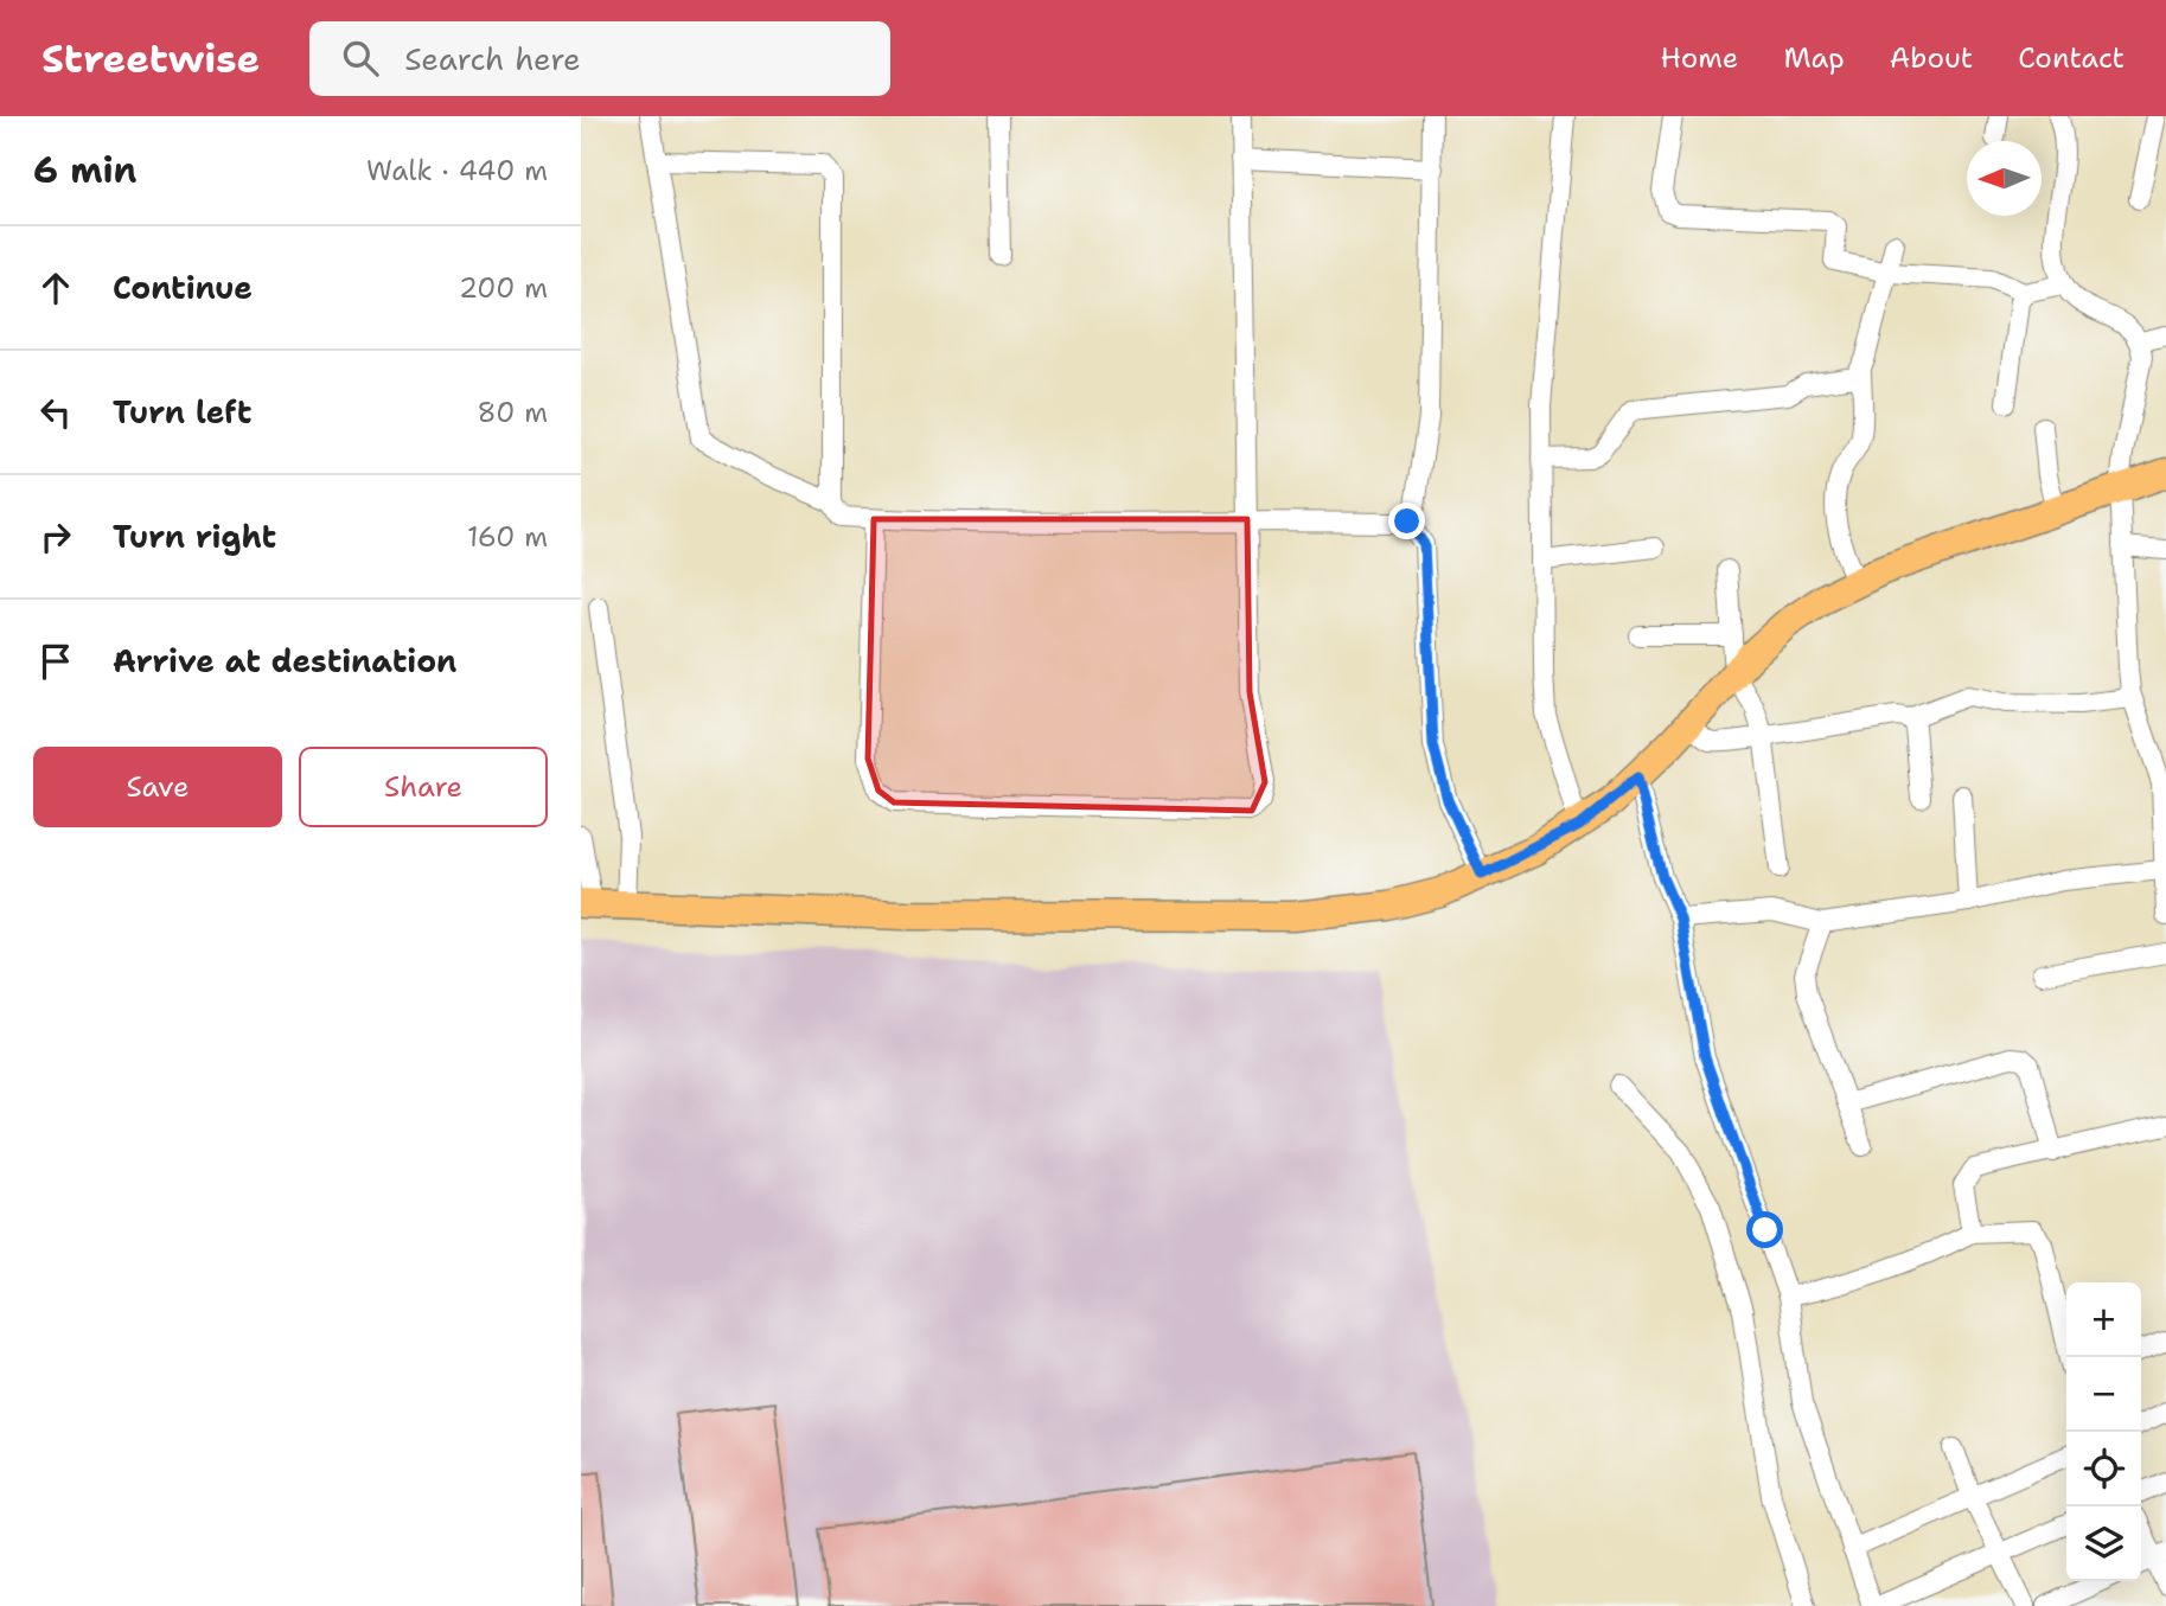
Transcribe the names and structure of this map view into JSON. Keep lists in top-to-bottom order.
{
  "north": "left",
  "page": {
    "header": "Streetwise",
    "search": "Search here",
    "nav": [
      "Home",
      "Map",
      "About",
      "Contact"
    ],
    "heading": ["6 min", "Walk · 440 m"],
    "list": [
      ["Continue", "200 m"],
      ["Turn left", "80 m"],
      ["Turn right", "160 m"],
      "Arrive at destination"
    ],
    "buttons": ["Save", "Share"],
    "map_buttons": ["+", "−"]
  }
}
